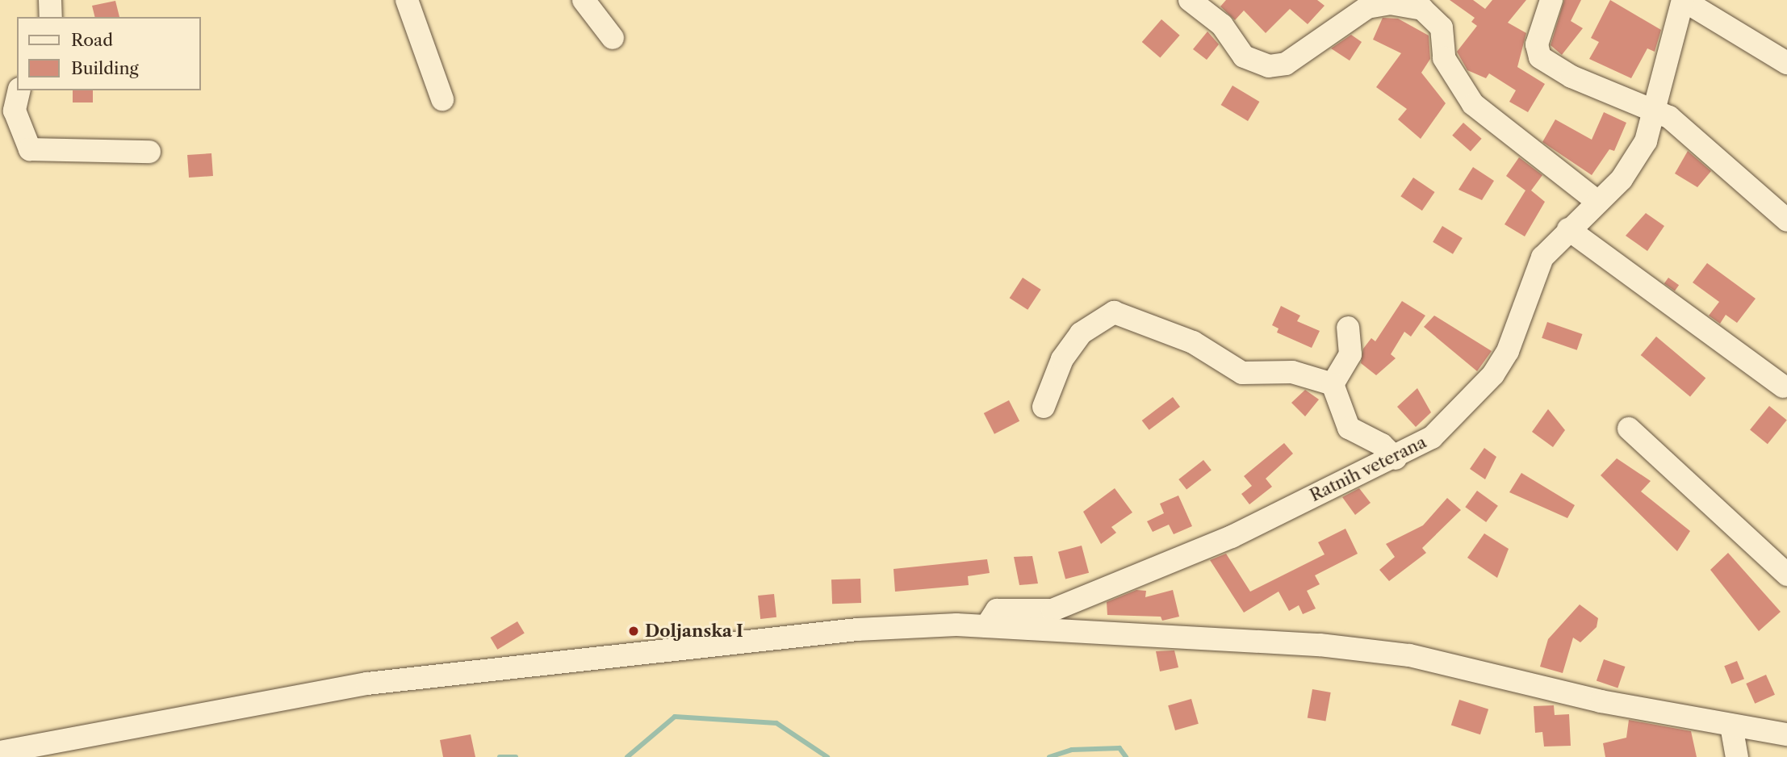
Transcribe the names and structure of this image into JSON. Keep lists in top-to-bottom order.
{
  "streets": {
    "street": ["Ratnih veterana"]
  },
  "places": ["Doljanska I"],
  "legend": ["Road", "Building"]
}
